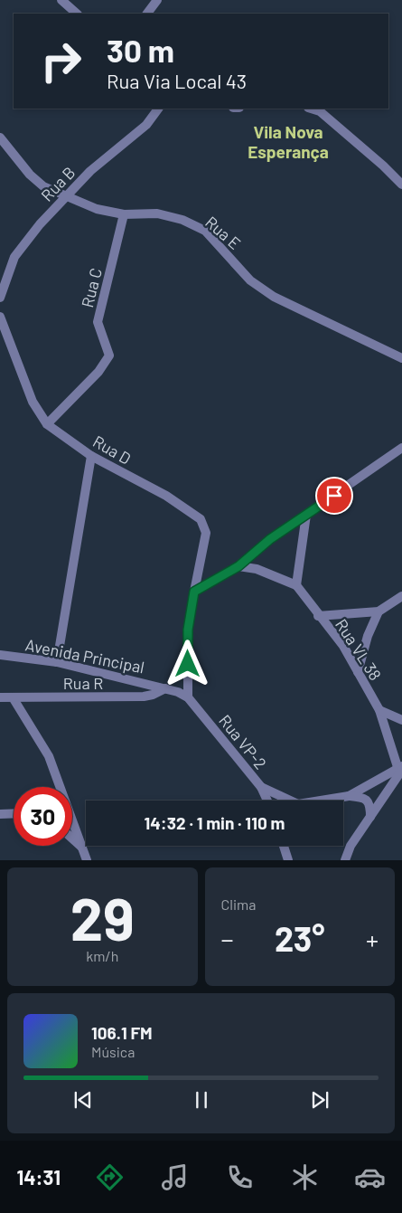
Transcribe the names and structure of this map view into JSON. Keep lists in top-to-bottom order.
{
  "streets": {
    "street": [
      "Rua B",
      "Rua E",
      "Rua C",
      "Rua D",
      "Rua VL 38",
      "Avenida Principal",
      "Rua R",
      "Rua VP-2"
    ]
  },
  "crossings": [
    ["Rua B", "Rua E"],
    ["Rua E", "Rua C"],
    ["Rua C", "Rua D"],
    ["Rua D", "Avenida Principal"],
    ["Rua D", "Rua VP-2"],
    ["Avenida Principal", "Rua R"],
    ["Avenida Principal", "Rua VP-2"]
  ],
  "districts": ["Vila Nova Esperança"],
  "page": {
    "turn": ["30 m", "Rua Via Local 43"],
    "limit": "30",
    "trip": "14:32 · 1 min · 110 m",
    "tile": [
      ["29", "km/h"],
      "Clima"
    ],
    "heat": ["−", "23°", "+"],
    "song": ["106.1 FM", "Música"],
    "tabs": "14:31"
  }
}
